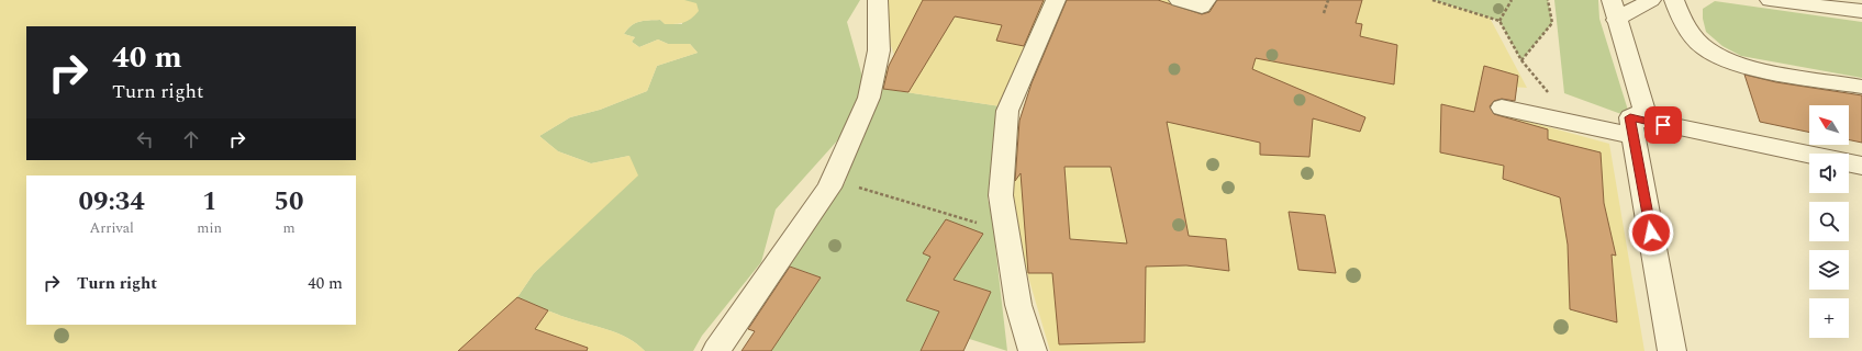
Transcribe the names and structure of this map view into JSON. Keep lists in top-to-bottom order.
{
  "north": "top left",
  "page": {
    "turn": ["40 m", "Turn right"],
    "map_buttons": "+",
    "eta": [
      "09:34",
      "Arrival",
      "1",
      "min",
      "50",
      "m"
    ],
    "list": [
      {
        "name": "Turn right",
        "value": "40 m"
      }
    ]
  }
}
